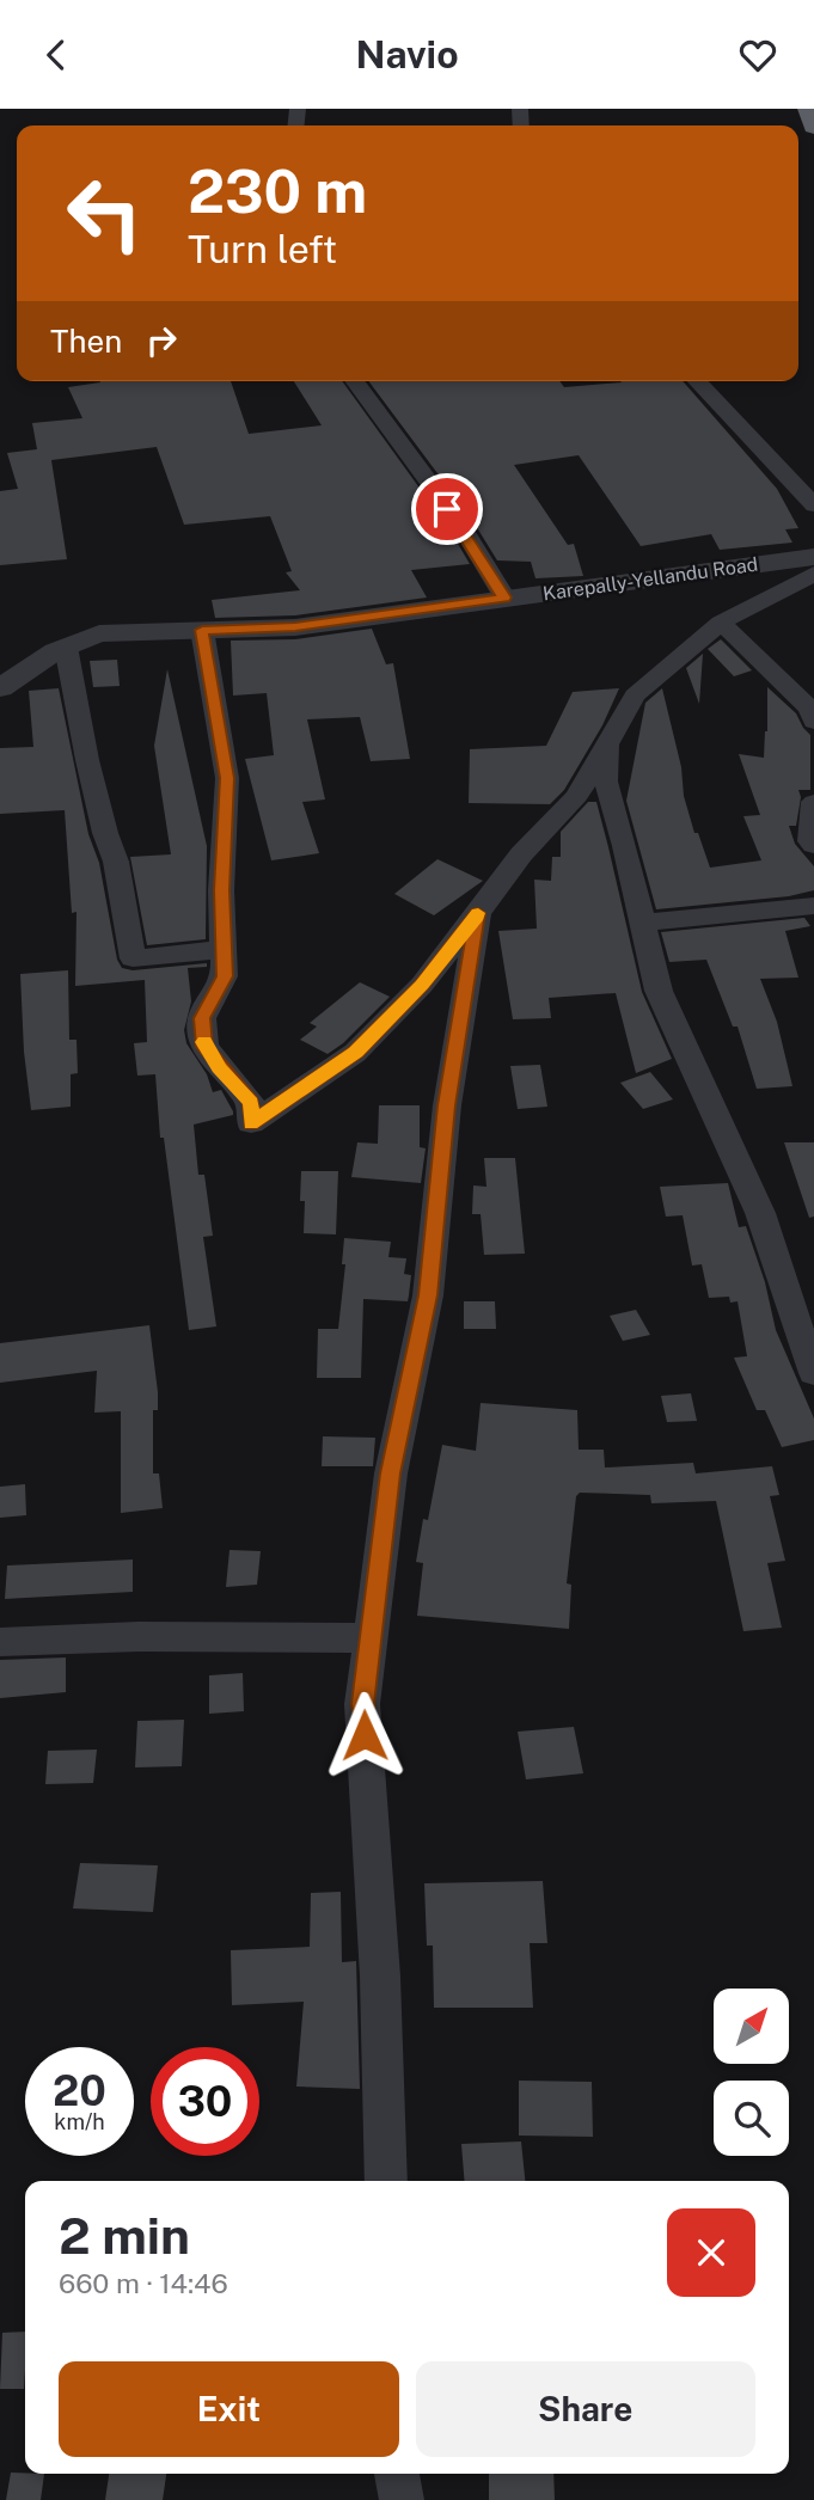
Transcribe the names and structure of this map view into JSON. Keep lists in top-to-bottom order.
{
  "streets": {
    "street": ["Karepally-Yellandu Road"]
  },
  "north": "top right",
  "page": {
    "header": "Navio",
    "turn": ["230 m", "Turn left"],
    "then": "Then",
    "speed": "20 km/h",
    "limit": "30",
    "heading": ["2 min", "660 m · 14:46"],
    "buttons": ["Exit", "Share"]
  }
}
